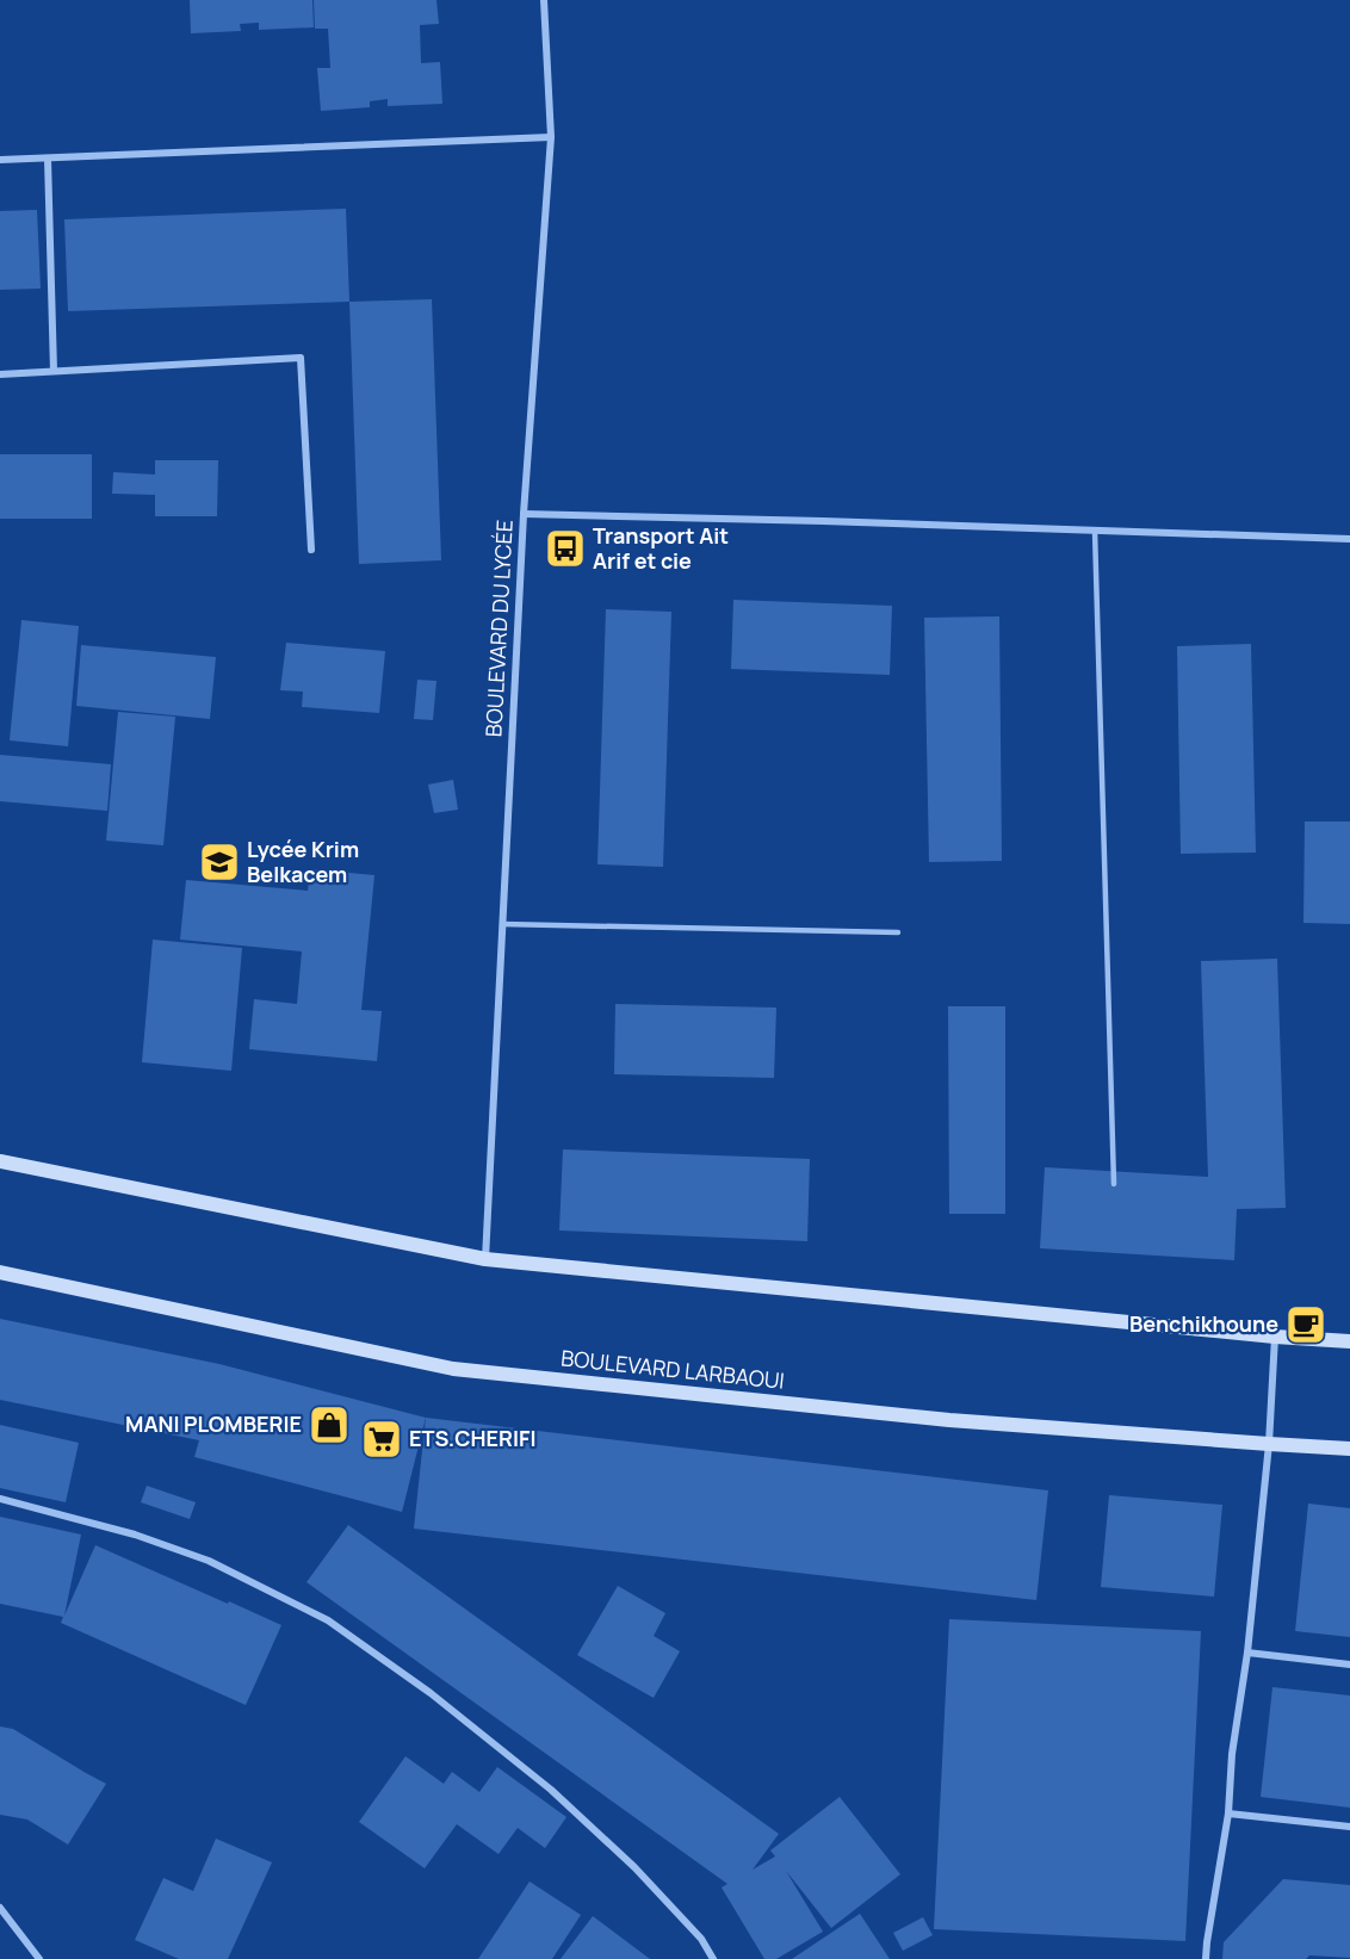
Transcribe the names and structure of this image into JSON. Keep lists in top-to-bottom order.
{
  "streets": {
    "main road": ["BOULEVARD LARBAOUI"],
    "street": ["BOULEVARD DU LYCÉE"]
  },
  "places": {
    "bus stop": ["Transport Ait Arif et cie"],
    "school or university": ["Lycée Krim Belkacem"],
    "cafe": ["Benchikhoune"],
    "shop": ["MANI PLOMBERIE"],
    "supermarket": ["ETS.CHERIFI"]
  }
}
